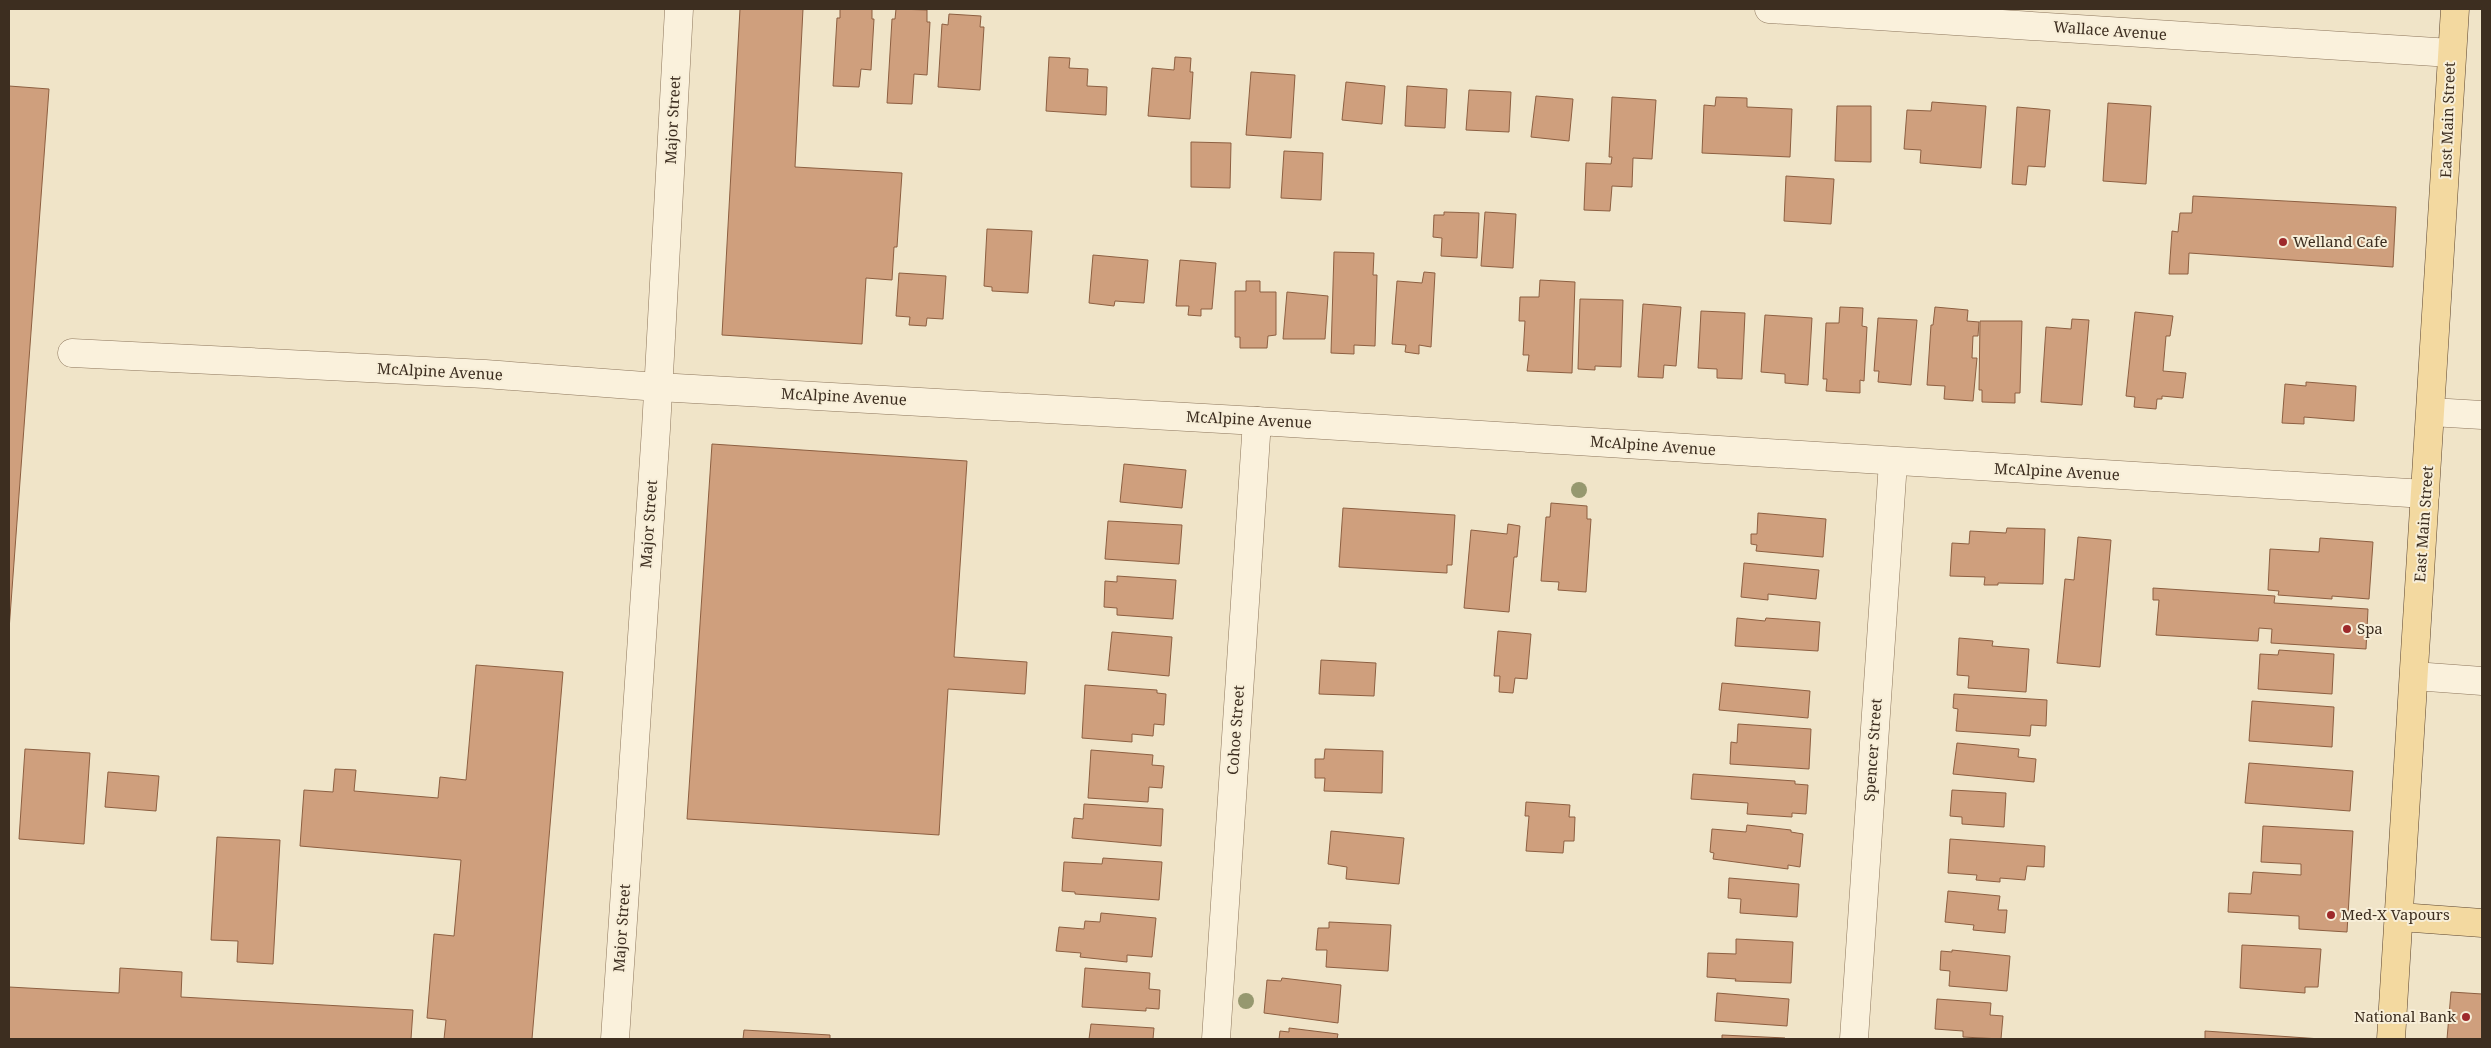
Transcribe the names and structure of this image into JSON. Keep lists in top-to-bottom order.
{
  "streets": {
    "main road": ["East Main Street"],
    "street": [
      "Wallace Avenue",
      "Major Street",
      "McAlpine Avenue",
      "Cohoe Street",
      "Spencer Street"
    ]
  },
  "crossings": [
    ["Wallace Avenue", "East Main Street"],
    ["Major Street", "McAlpine Avenue"],
    ["East Main Street", "McAlpine Avenue"],
    ["McAlpine Avenue", "Cohoe Street"],
    ["McAlpine Avenue", "Spencer Street"]
  ],
  "places": [
    "Welland Cafe",
    "Spa",
    "Med-X Vapours",
    "National Bank"
  ]
}
